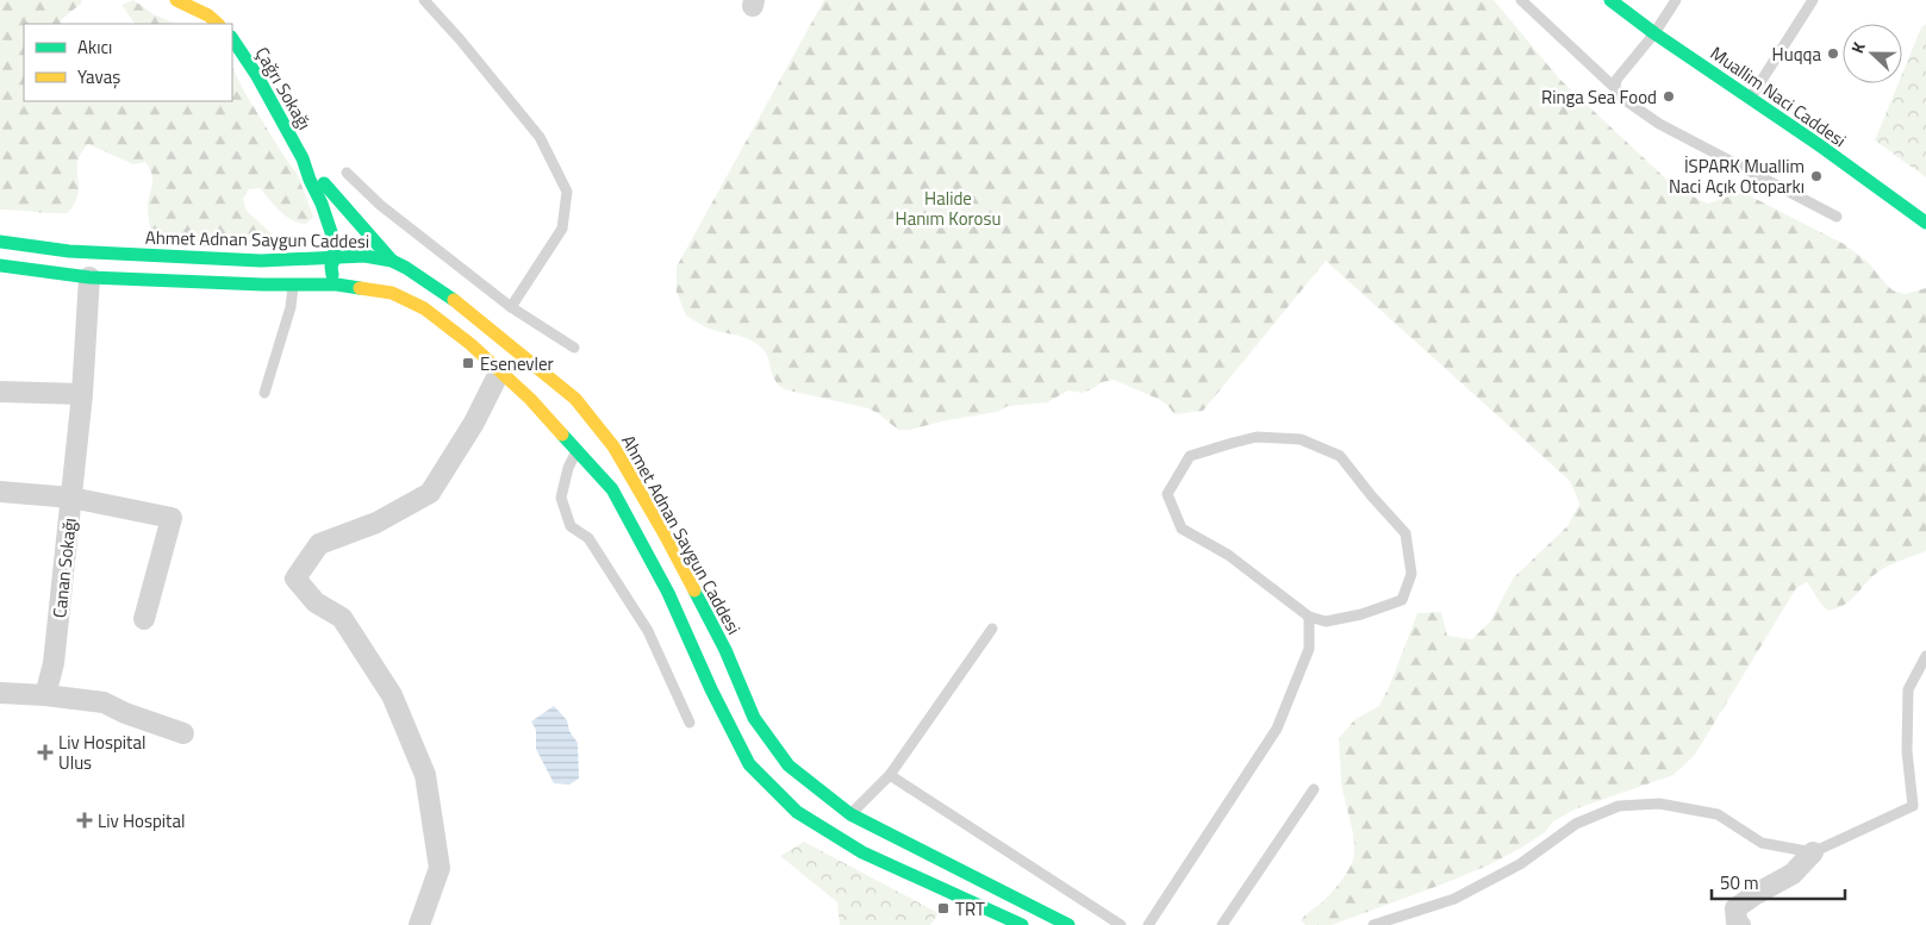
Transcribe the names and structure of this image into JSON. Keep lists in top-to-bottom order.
{
  "streets": {
    "main road": ["Çağrı Sokağı", "Muallim Naci Caddesi", "Ahmet Adnan Saygun Caddesi"],
    "street": ["Canan Sokağı"]
  },
  "crossings": [
    ["Çağrı Sokağı", "Ahmet Adnan Saygun Caddesi"],
    ["Ahmet Adnan Saygun Caddesi", "Canan Sokağı"]
  ],
  "parks": ["Halide Hanım Korosu"],
  "places": {
    "other": ["Huqqa", "Ringa Sea Food", "İSPARK Muallim Naci Açık Otoparkı"],
    "transit": ["Esenevler", "TRT"],
    "health": ["Liv Hospital Ulus", "Liv Hospital"]
  },
  "legend": ["Akıcı", "Yavaş"],
  "scale_bar": "50 m",
  "north": "left"
}
